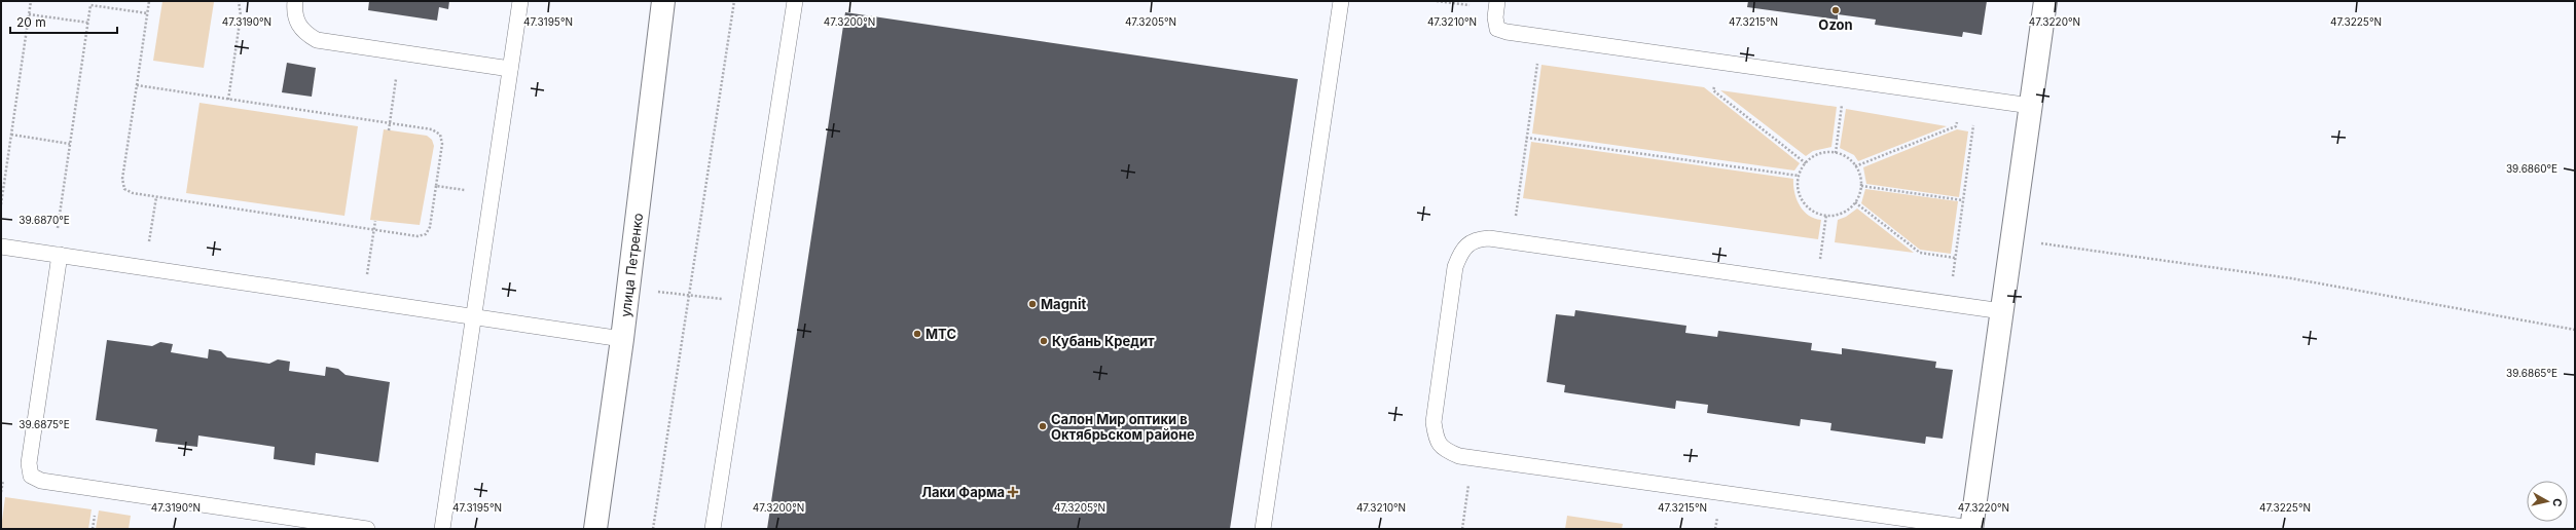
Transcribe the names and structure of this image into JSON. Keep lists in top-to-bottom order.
{
  "streets": {
    "street": ["улица Петренко"]
  },
  "places": {
    "other": [
      "Ozon",
      "Magnit",
      "МТС",
      "Кубань Кредит",
      "Салон Мир оптики в Октябрьском районе"
    ],
    "health": ["Лаки Фарма"]
  },
  "scale_bar": "20 m",
  "north": "right",
  "coordinates": [
    "47.3190°N",
    "47.3195°N",
    "47.3200°N",
    "47.3205°N",
    "47.3210°N",
    "47.3215°N",
    "47.3220°N",
    "47.3225°N",
    "39.6860°E",
    "39.6870°E",
    "39.6865°E",
    "39.6875°E"
  ]
}
